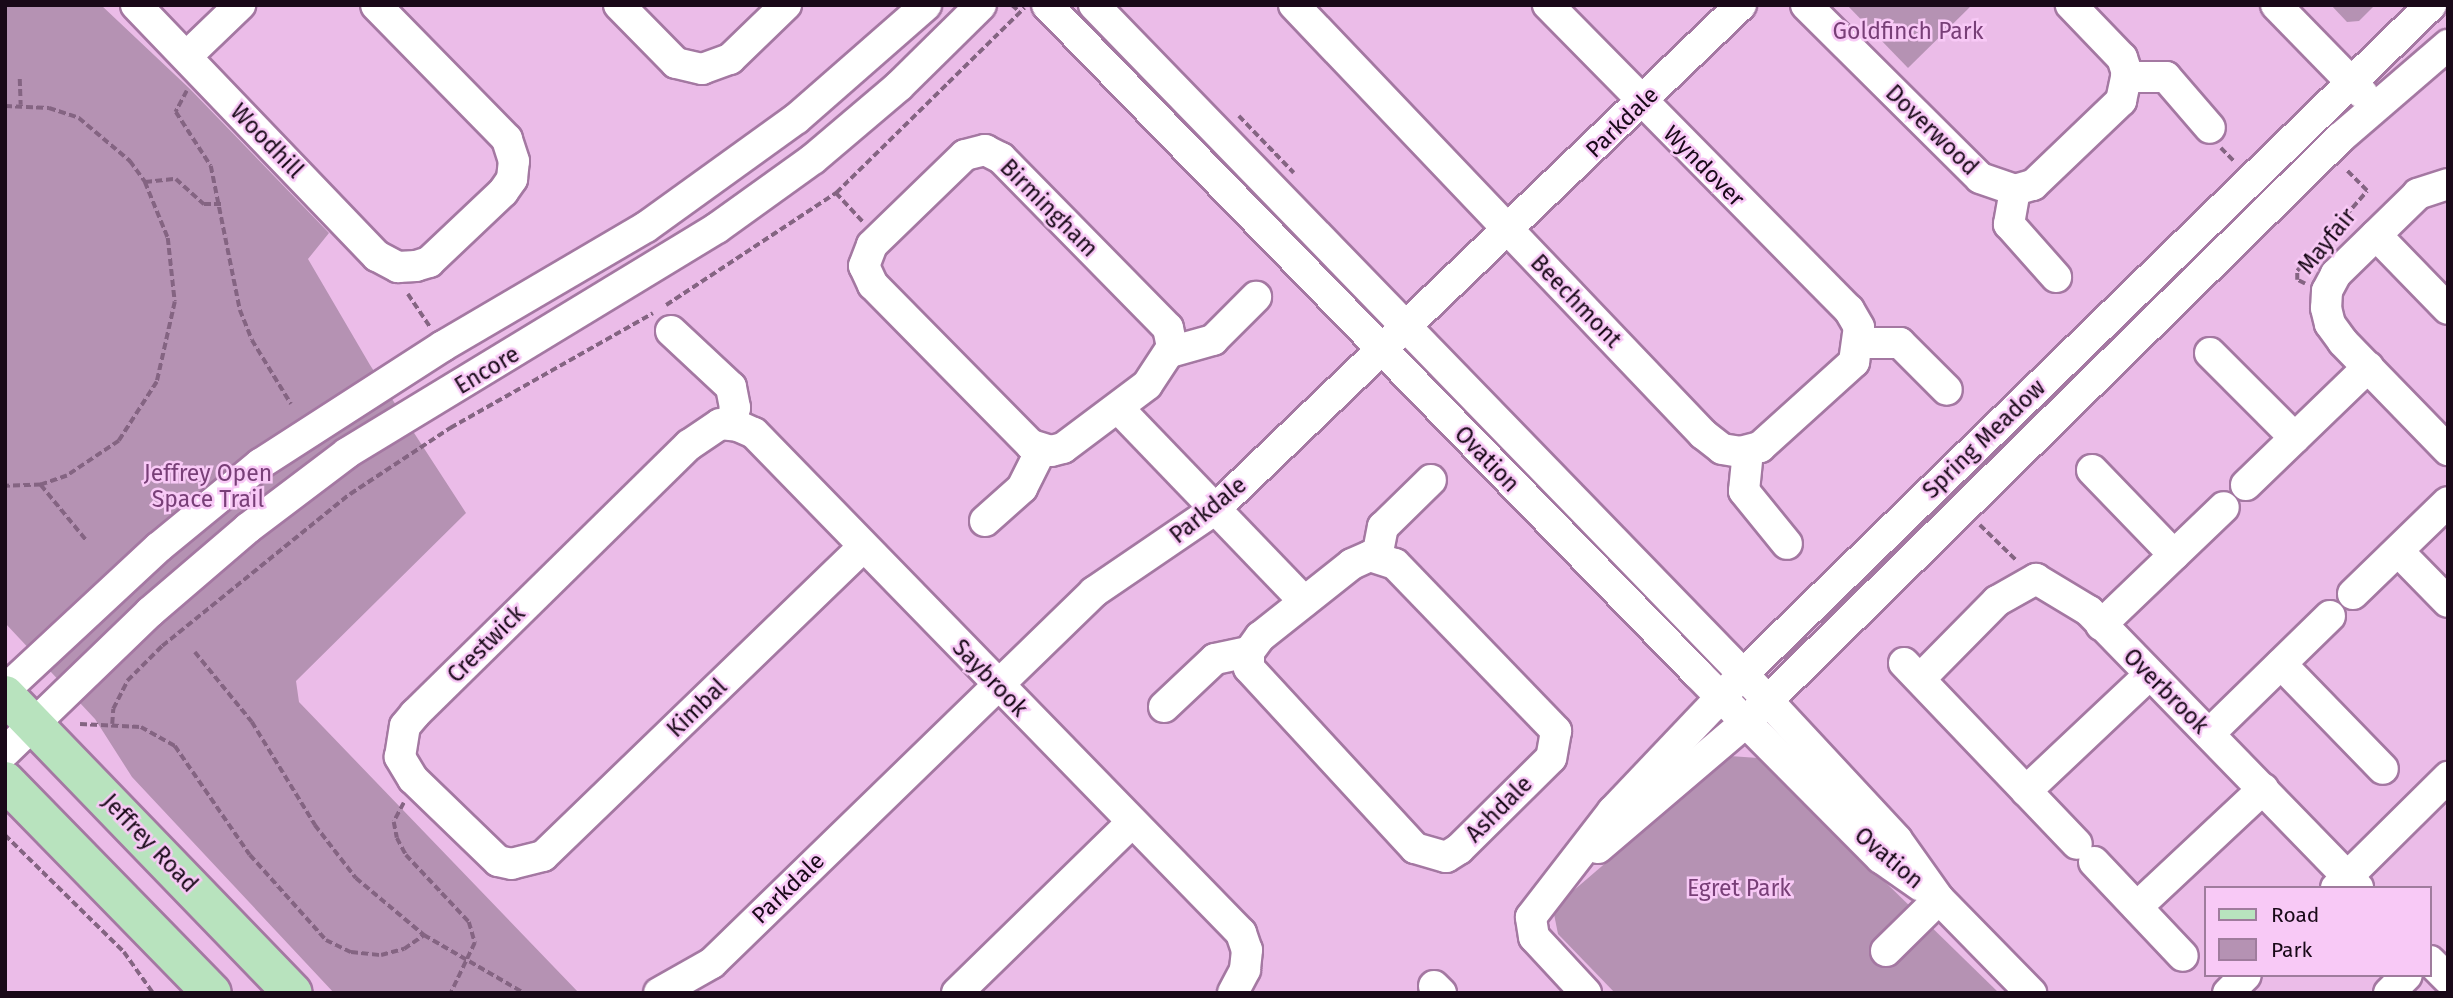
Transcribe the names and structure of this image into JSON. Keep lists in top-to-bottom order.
{
  "streets": {
    "main road": ["Jeffrey Road"],
    "street": [
      "Parkdale",
      "Doverwood",
      "Woodhill",
      "Wyndover",
      "Birmingham",
      "Mayfair",
      "Beechmont",
      "Encore",
      "Spring Meadow",
      "Ovation",
      "Crestwick",
      "Saybrook",
      "Overbrook",
      "Kimbal",
      "Ashdale"
    ]
  },
  "crossings": [
    ["Parkdale", "Wyndover"],
    ["Parkdale", "Beechmont"],
    ["Parkdale", "Ovation"],
    ["Parkdale", "Saybrook"],
    ["Mayfair", "Spring Meadow"],
    ["Encore", "Jeffrey Road"],
    ["Spring Meadow", "Ovation"],
    ["Crestwick", "Saybrook"],
    ["Crestwick", "Kimbal"],
    ["Saybrook", "Kimbal"]
  ],
  "parks": ["Goldfinch Park", "Jeffrey Open Space Trail", "Egret Park"],
  "legend": ["Road", "Park"]
}
